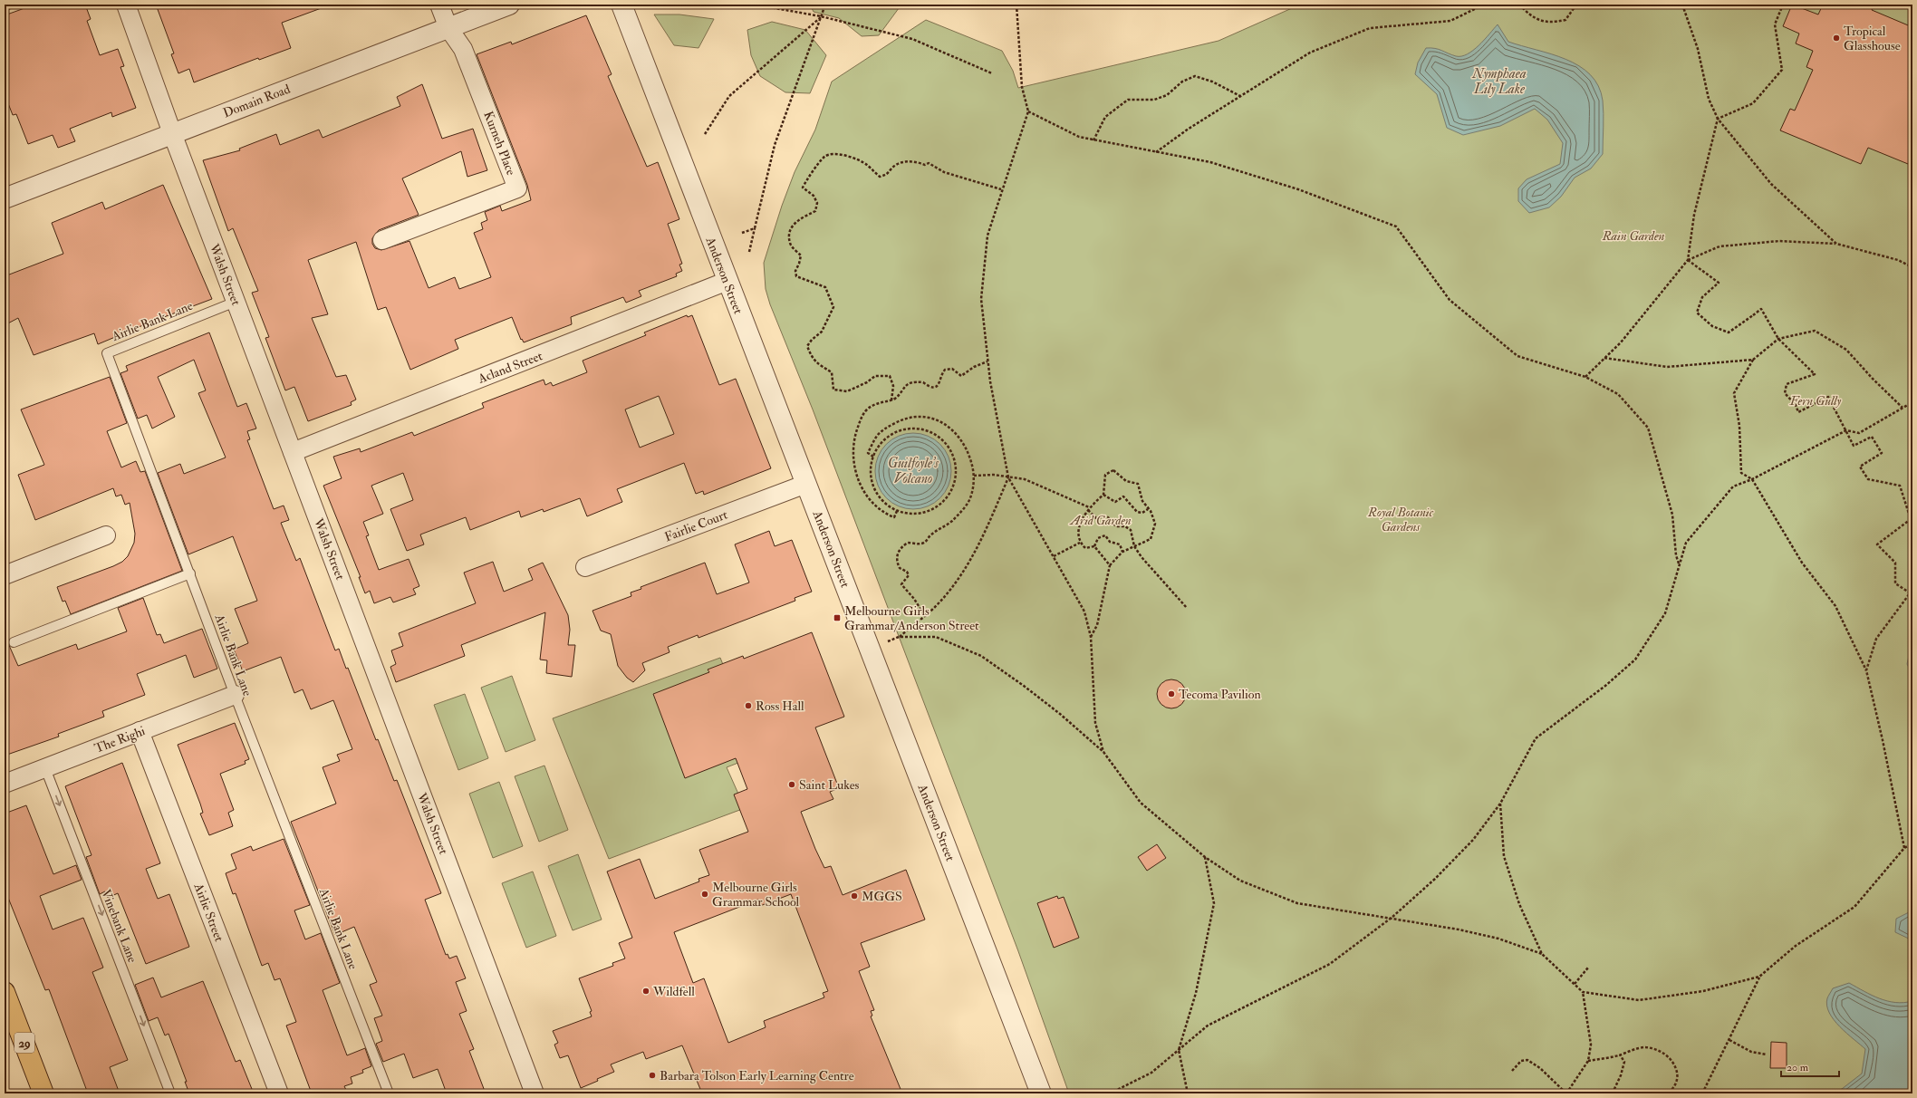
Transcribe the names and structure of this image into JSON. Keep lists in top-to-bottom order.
{
  "streets": {
    "highway": ["29"],
    "street": [
      "Domain Road",
      "Kurneh Place",
      "Walsh Street",
      "Anderson Street",
      "Acland Street",
      "Fairlie Court",
      "The Righi",
      "Airlie Street"
    ],
    "lane": ["Airlie Bank Lane", "Vinebank Lane"]
  },
  "crossings": [
    ["Domain Road", "Kurneh Place"],
    ["Domain Road", "Walsh Street"],
    ["Walsh Street", "Airlie Bank Lane"],
    ["Walsh Street", "Acland Street"],
    ["Anderson Street", "Acland Street"],
    ["Anderson Street", "Fairlie Court"],
    ["Airlie Bank Lane", "The Righi"],
    ["The Righi", "Airlie Street"],
    ["The Righi", "Vinebank Lane"]
  ],
  "one_way": ["Vinebank Lane"],
  "water": ["Nymphaea Lily Lake", "Guilfoyle's Volcano"],
  "parks": [
    "Rain Garden",
    "Fern Gully",
    "Royal Botanic Gardens",
    "Arid Garden"
  ],
  "places": {
    "other": [
      "Tropical Glasshouse",
      "Tecoma Pavilion",
      "Ross Hall",
      "Saint Lukes",
      "Melbourne Girls Grammar School",
      "MGGS",
      "Wildfell",
      "Barbara Tolson Early Learning Centre"
    ],
    "transit": ["Melbourne Girls Grammar/Anderson Street"]
  },
  "scale_bar": "20 m"
}
